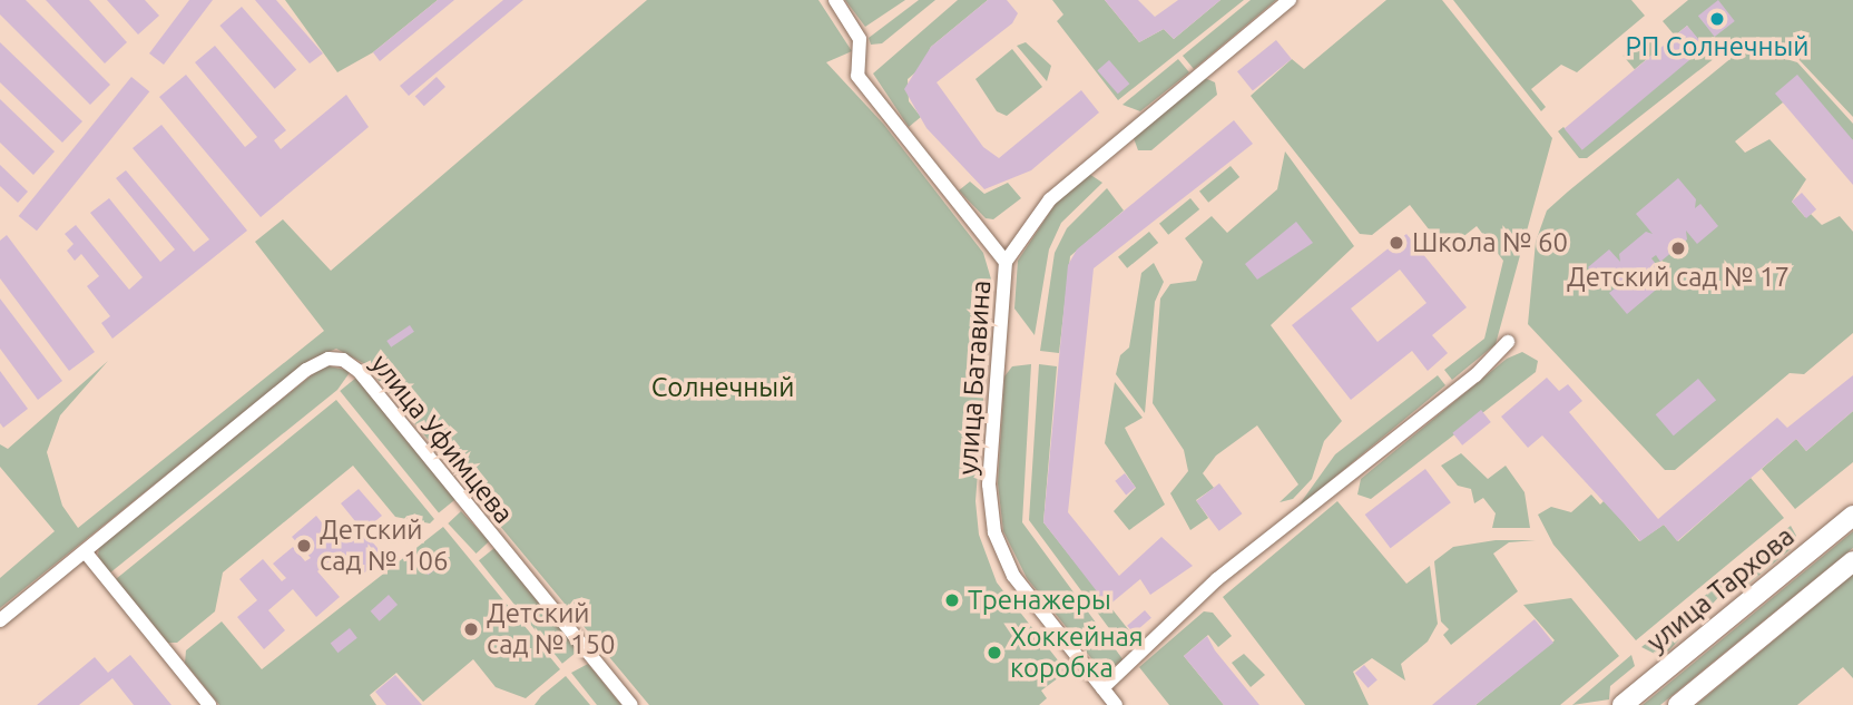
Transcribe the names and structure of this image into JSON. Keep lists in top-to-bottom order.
{
  "streets": {
    "main road": ["улица Тархова"],
    "street": ["улица Батавина", "улица Уфимцева"]
  },
  "parks": ["Солнечный"],
  "places": [
    "РП Солнечный",
    "Школа № 60",
    "Детский сад № 17",
    "Детский сад № 106",
    "Тренажеры",
    "Детский сад № 150",
    "Хоккейная коробка"
  ]
}
